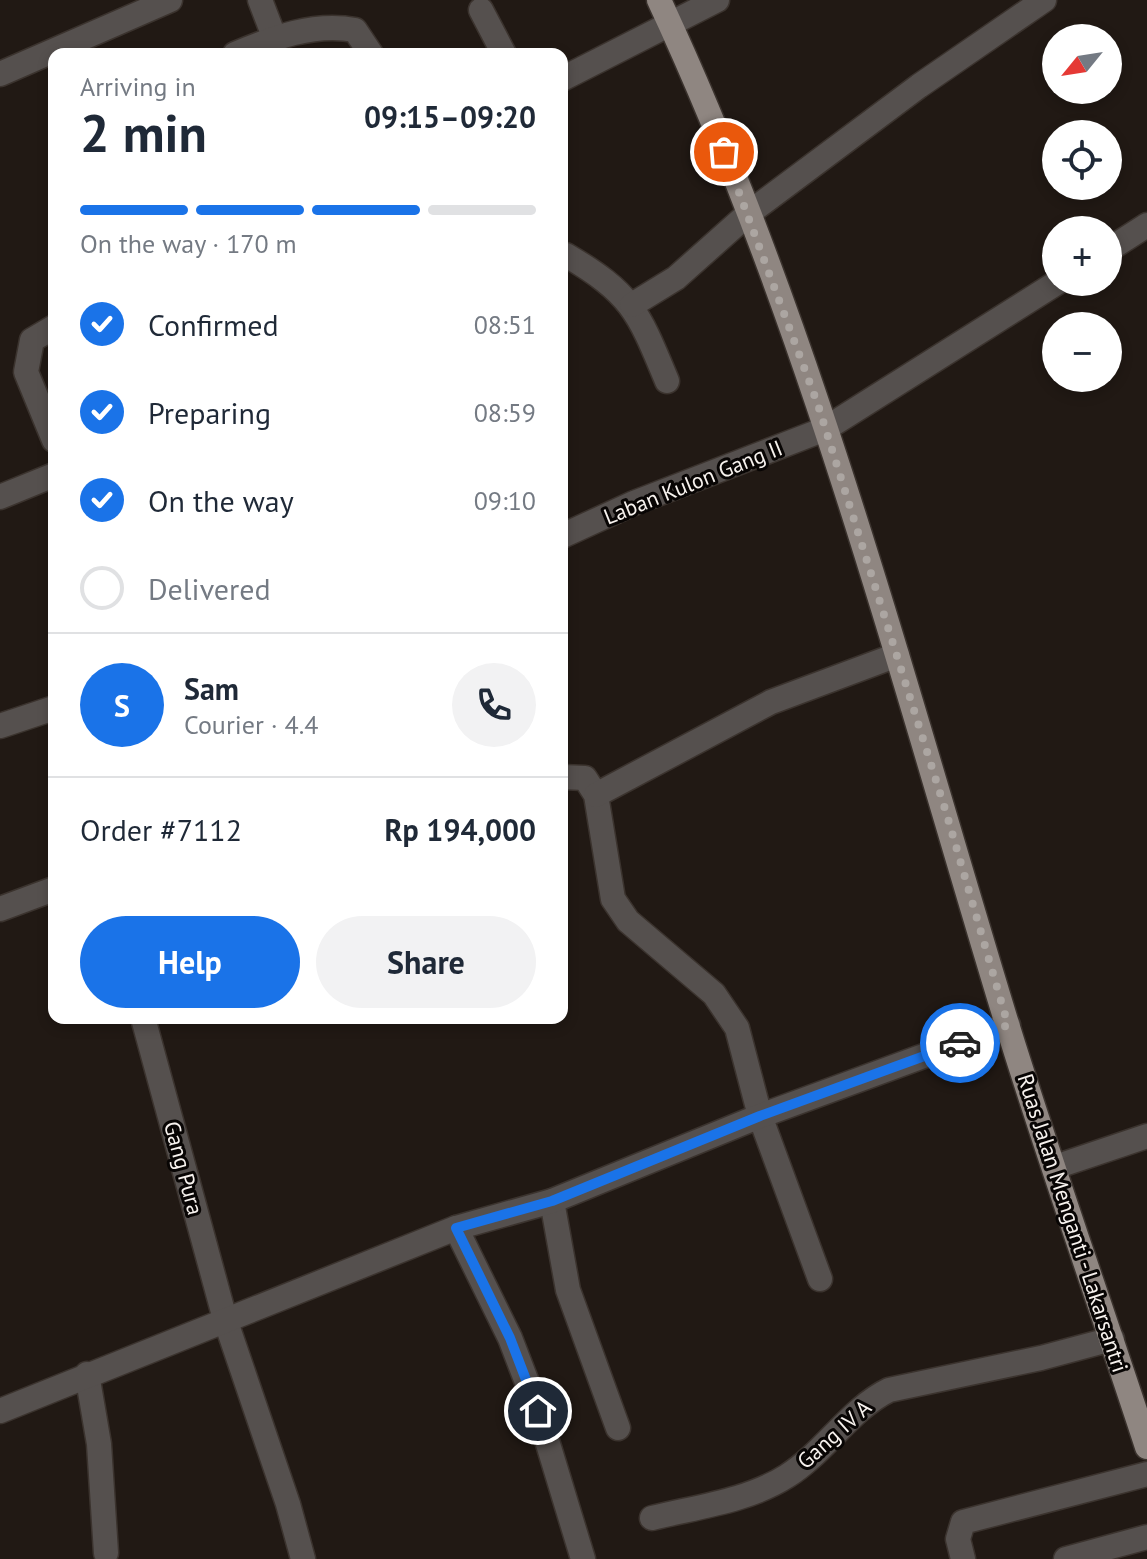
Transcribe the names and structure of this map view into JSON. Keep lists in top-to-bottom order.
{
  "streets": {
    "main road": ["Ruas Jalan Menganti - Lakarsantri"],
    "street": ["Laban Kulon Gang II", "Gang Pura", "Gang IV A"]
  },
  "crossings": [
    ["Laban Kulon Gang II", "Ruas Jalan Menganti - Lakarsantri"],
    ["Ruas Jalan Menganti - Lakarsantri", "Gang IV A"]
  ],
  "north": "bottom left",
  "page": {
    "map_buttons": ["+", "−"],
    "heading": ["2 min", "Arriving in", "09:15–09:20"],
    "panel": [
      "Sam",
      "Courier · 4.4",
      "Order #7112",
      "Rp 194,000"
    ],
    "bar": "On the way · 170 m",
    "list": [
      ["Confirmed", "08:51"],
      ["Preparing", "08:59"],
      ["On the way", "09:10"],
      "Delivered"
    ],
    "round": "S",
    "buttons": ["Help", "Share"]
  }
}
